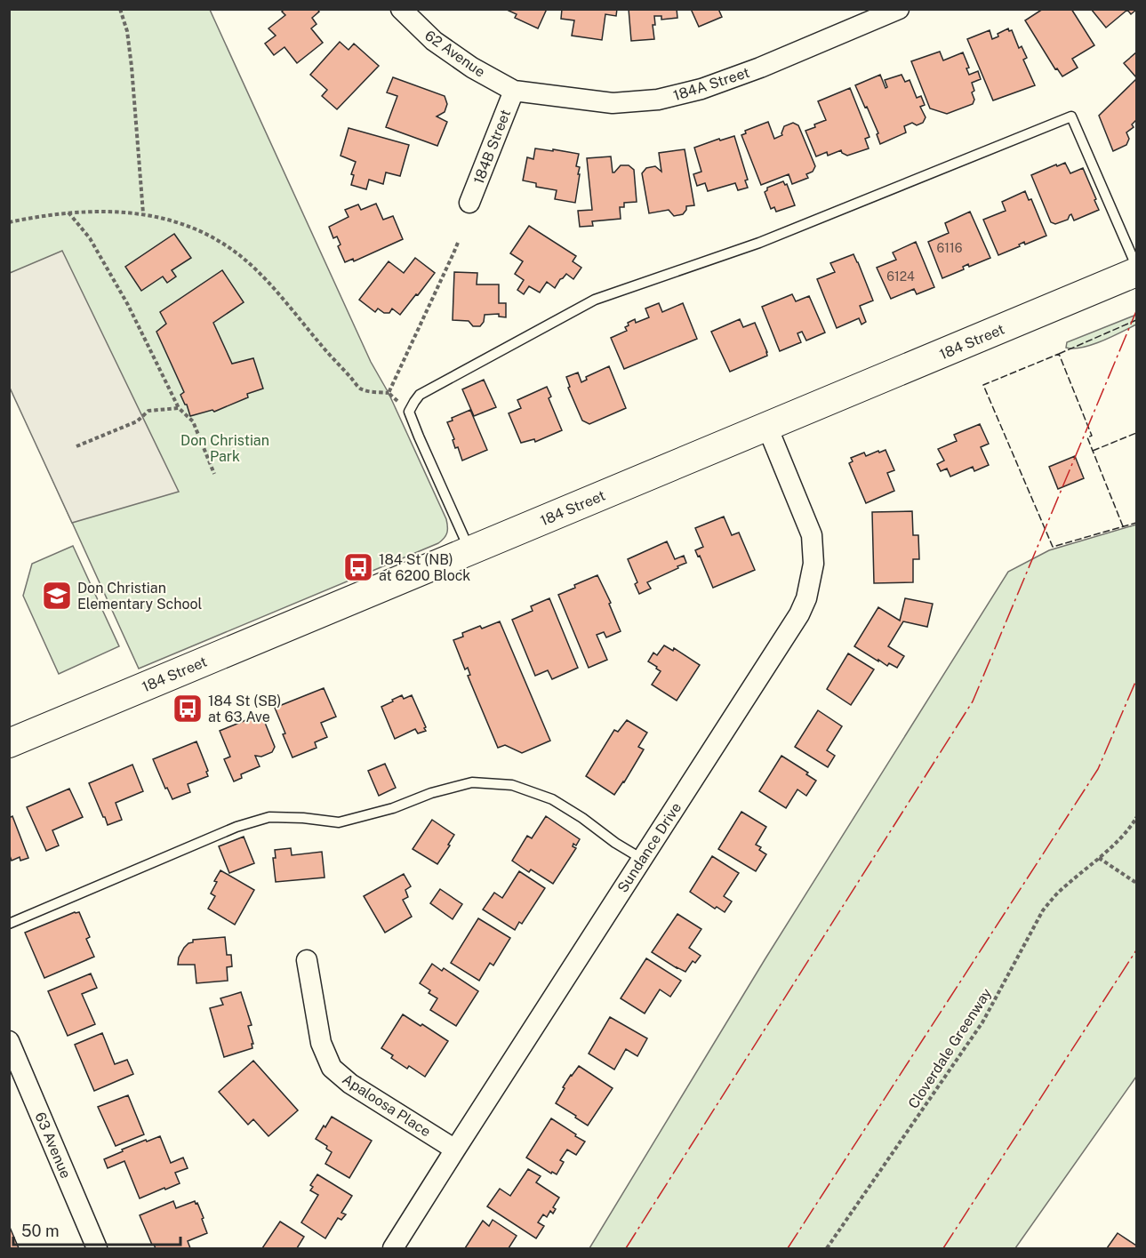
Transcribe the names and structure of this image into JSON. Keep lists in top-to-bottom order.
{
  "streets": {
    "main road": ["184 Street"],
    "street": [
      "62 Avenue",
      "184A Street",
      "184B Street",
      "Sundance Drive",
      "Apaloosa Place",
      "63 Avenue"
    ],
    "path": ["Cloverdale Greenway"]
  },
  "crossings": [
    ["62 Avenue", "184A Street"],
    ["62 Avenue", "184B Street"],
    ["184A Street", "184B Street"],
    ["184 Street", "Sundance Drive"],
    ["Sundance Drive", "Apaloosa Place"]
  ],
  "parks": ["Don Christian Park"],
  "places": {
    "bus stop": ["184 St (NB) at 6200 Block", "184 St (SB) at 63 Ave"],
    "school or university": ["Don Christian Elementary School"]
  },
  "house_numbers": ["6116", "6124"],
  "scale_bar": "50 m"
}
